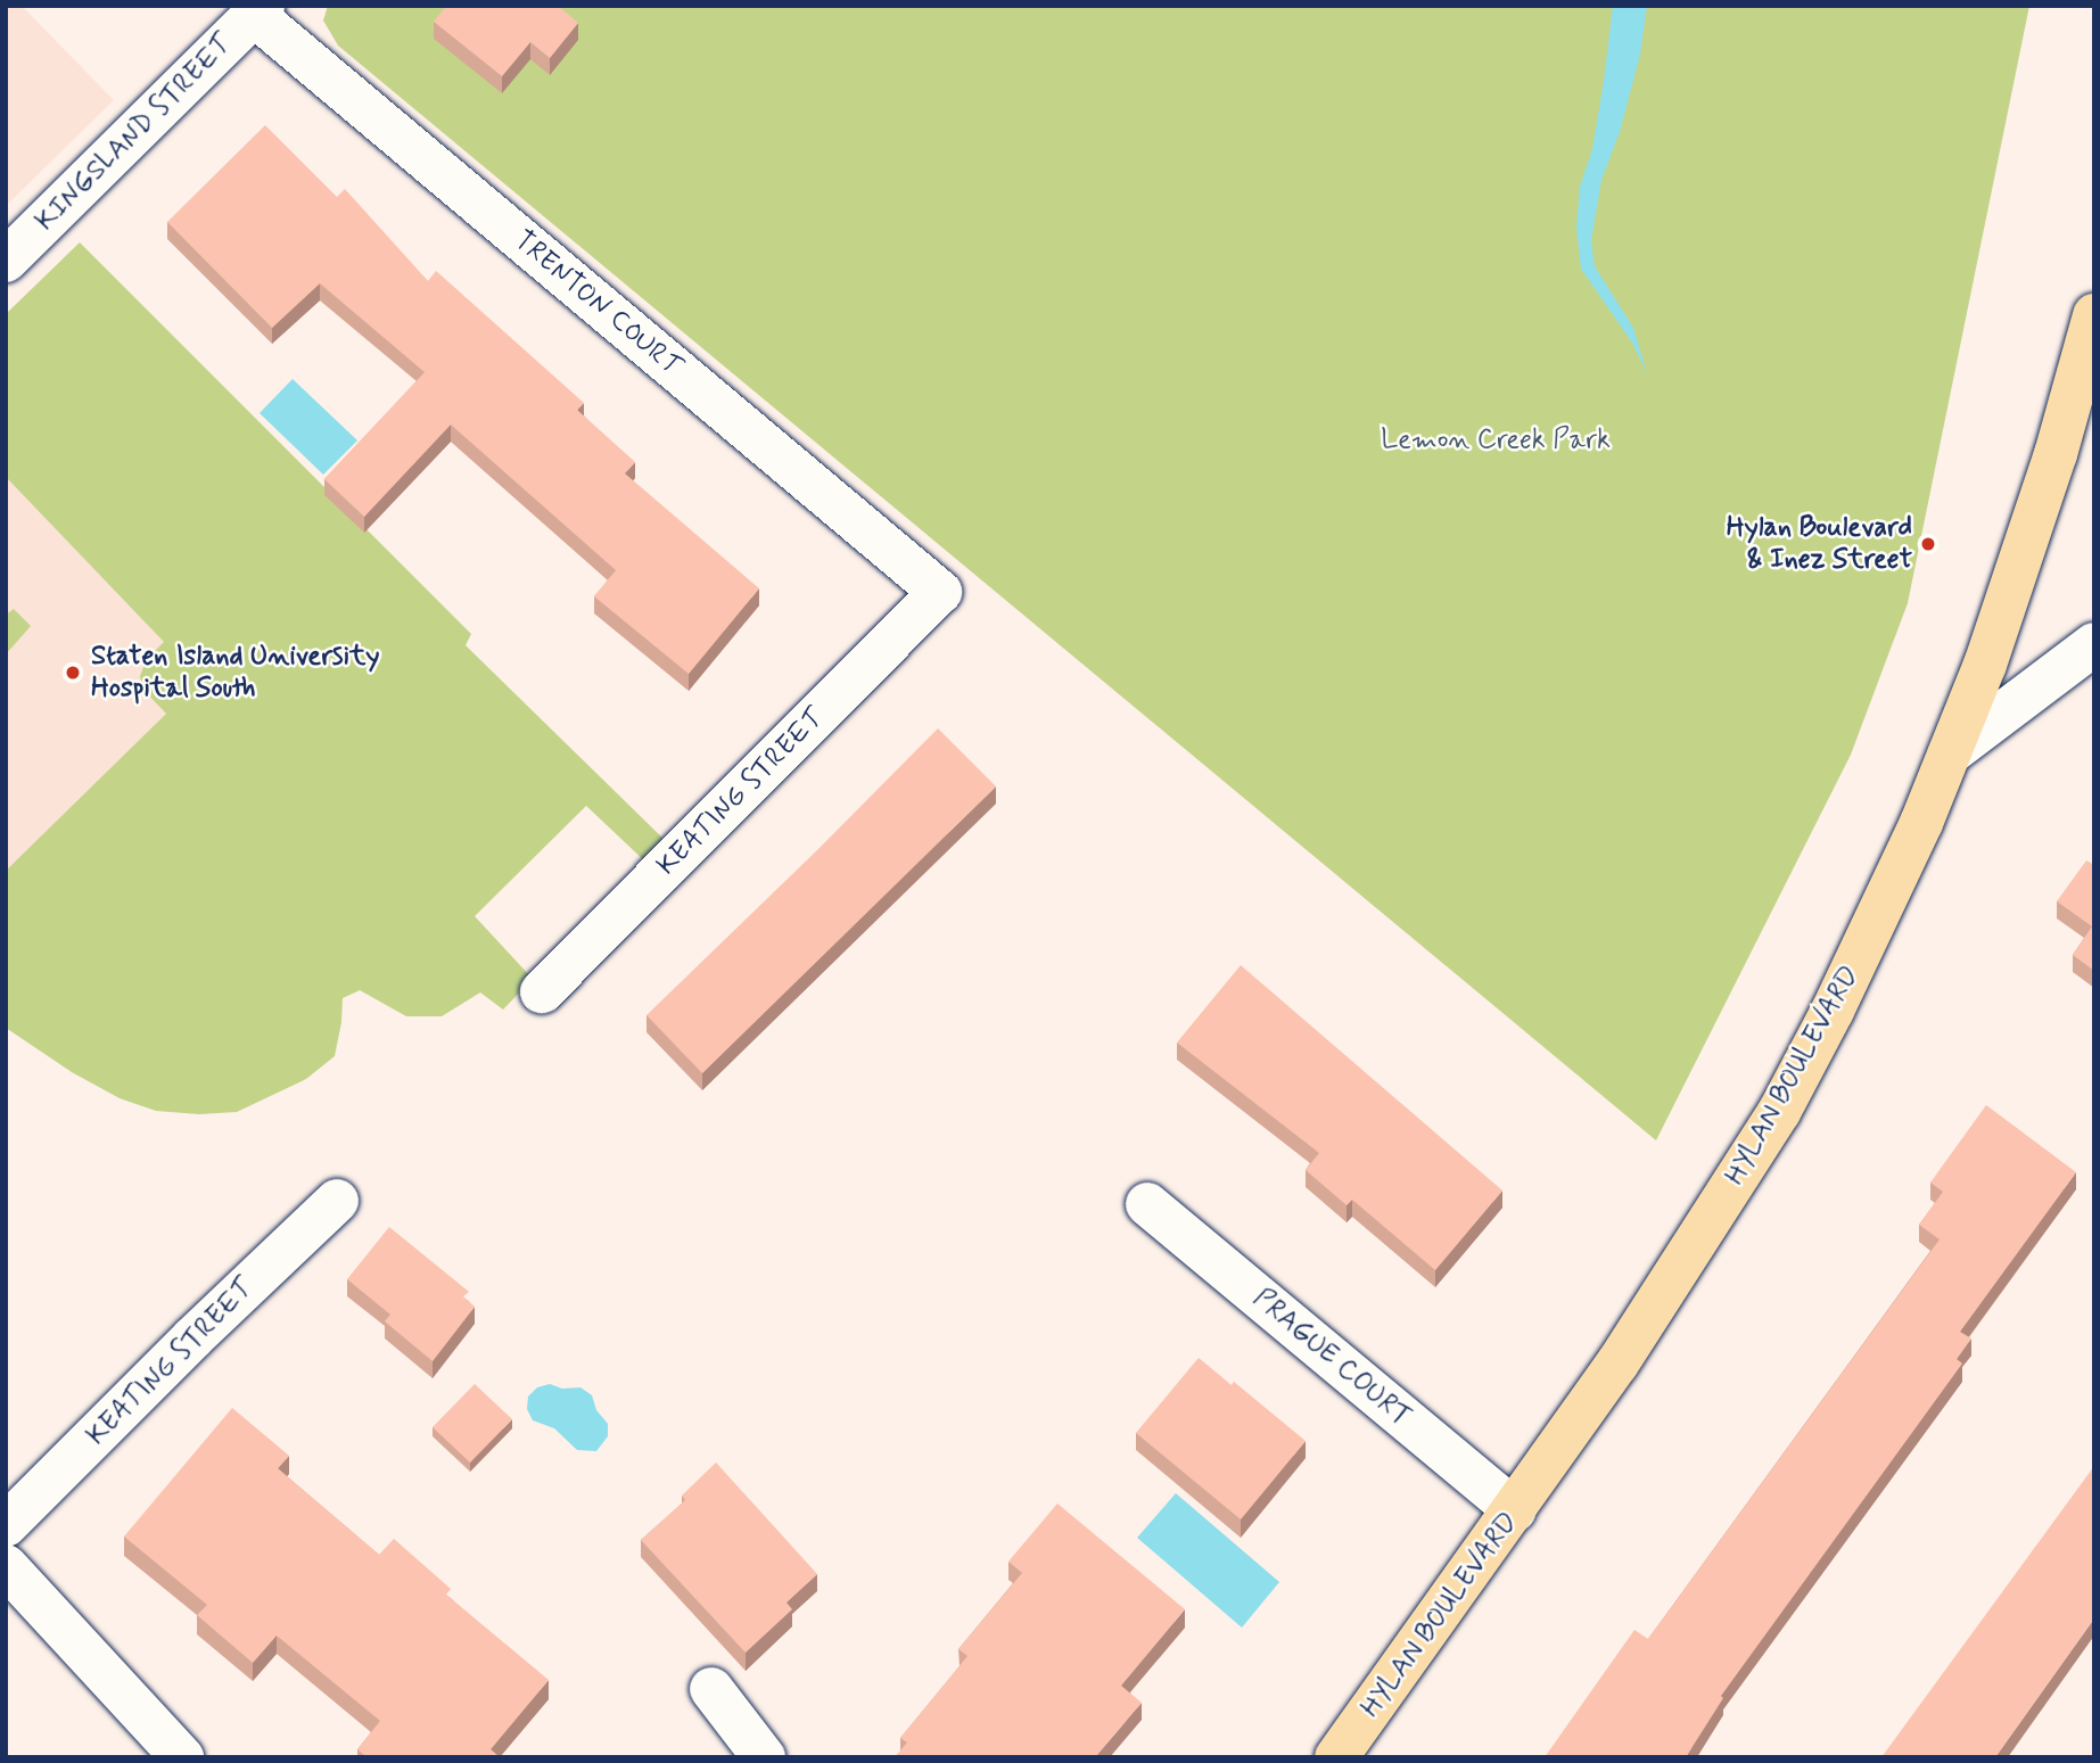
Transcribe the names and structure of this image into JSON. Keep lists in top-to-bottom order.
{
  "streets": {
    "main road": ["HYLAN BOULEVARD"],
    "street": [
      "KINGSLAND STREET",
      "TRENTON COURT",
      "KEATING STREET",
      "PRAGUE COURT"
    ]
  },
  "crossings": [
    ["KINGSLAND STREET", "TRENTON COURT"],
    ["TRENTON COURT", "KEATING STREET"],
    ["HYLAN BOULEVARD", "PRAGUE COURT"]
  ],
  "parks": ["Lemon Creek Park"],
  "places": ["Hylan Boulevard & Inez Street", "Staten Island University Hospital South"]
}
